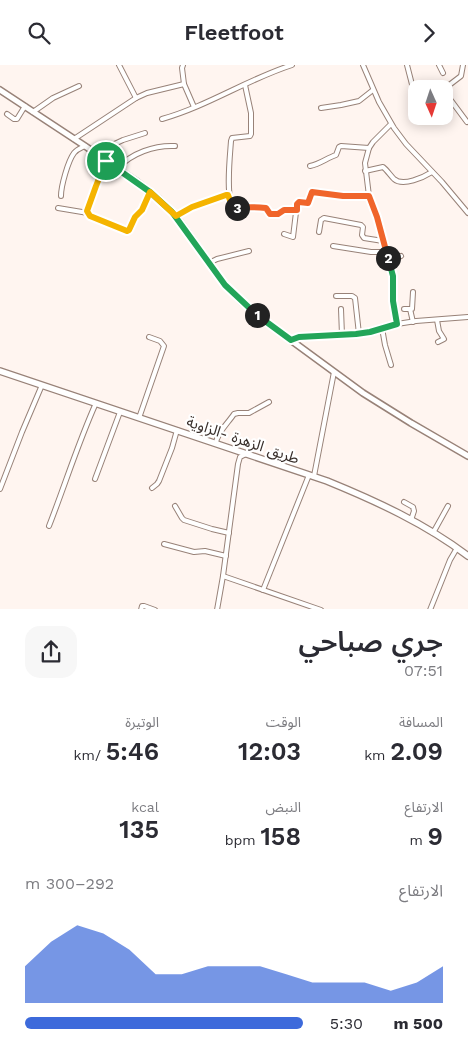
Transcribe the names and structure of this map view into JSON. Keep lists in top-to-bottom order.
{
  "streets": {
    "main road": ["طريق الزهرة -الزاوية"]
  },
  "north": "bottom",
  "page": {
    "header": "Fleetfoot",
    "pins": ["3", "2", "1"],
    "heading": ["جري صباحي", "07:51"],
    "stats": [
      ["المسافة", "2.09 km"],
      ["الوقت", "12:03"],
      ["الوتيرة", "5:46 /km"],
      ["الارتفاع", "9 m"],
      ["النبض", "158 bpm"],
      ["kcal", "135"]
    ],
    "chart": ["الارتفاع", "292–300 m"],
    "list": [
      {
        "name": "500 m",
        "note": "5:30"
      }
    ]
  }
}
